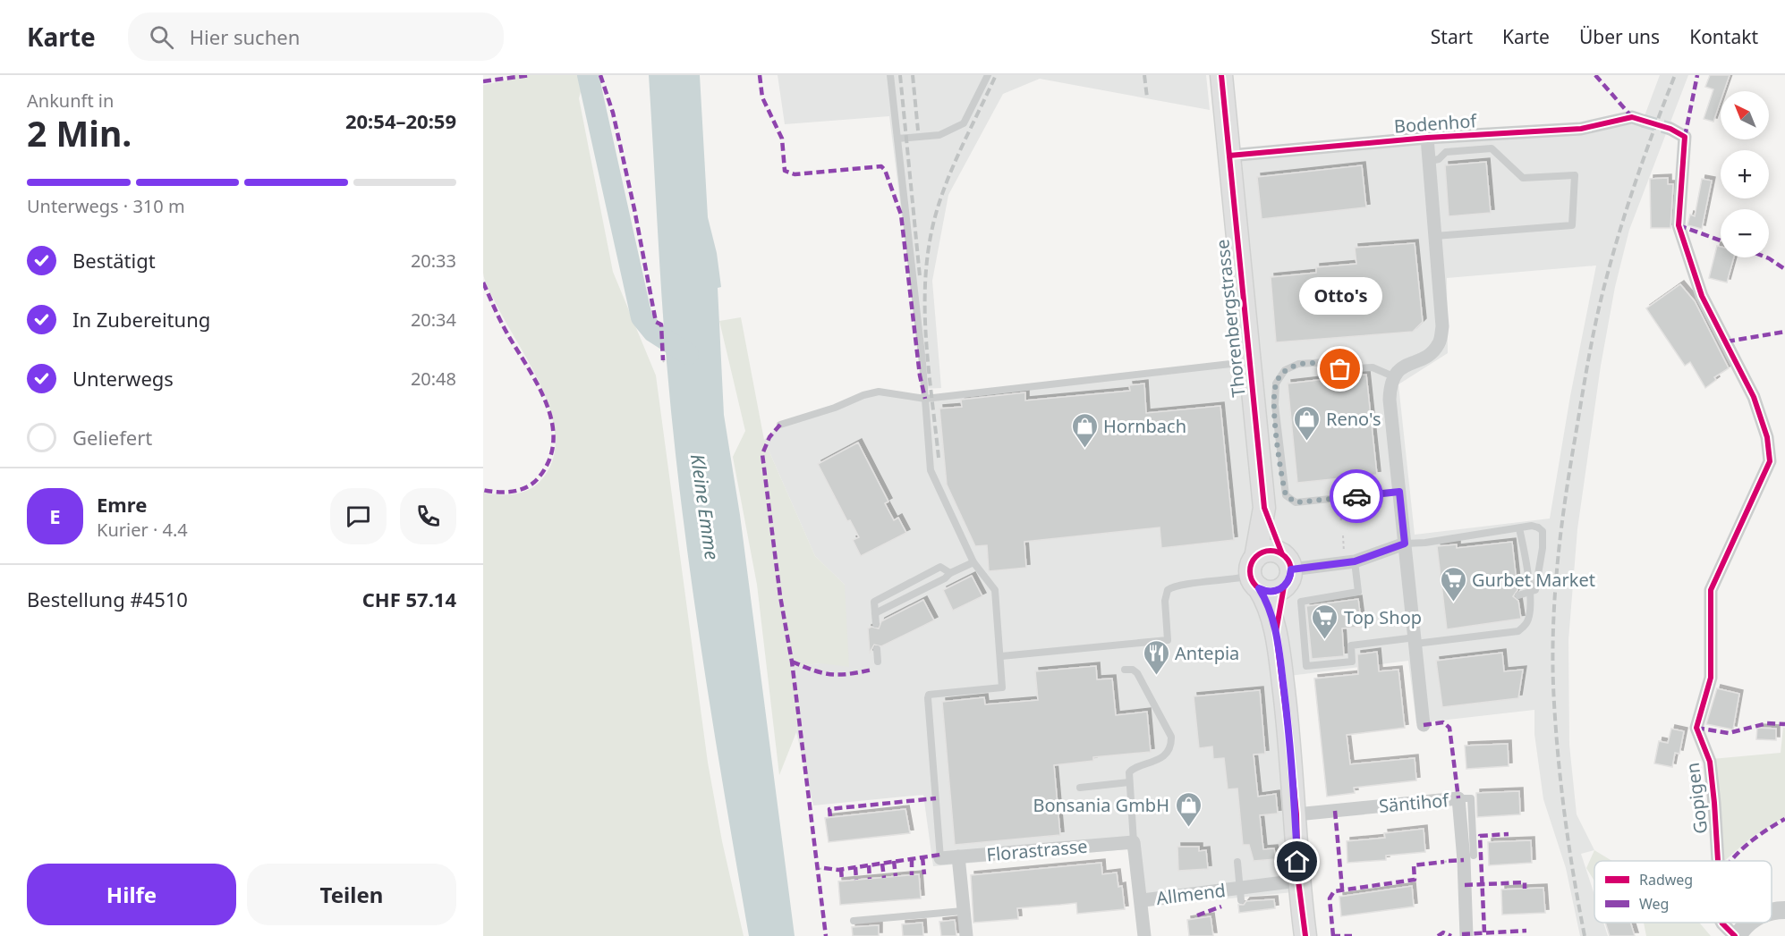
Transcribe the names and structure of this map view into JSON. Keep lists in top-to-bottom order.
{
  "streets": {
    "main road": ["Thorenbergstrasse"],
    "street": [
      "Bodenhof",
      "Gopigen",
      "Säntihof",
      "Florastrasse",
      "Allmend"
    ]
  },
  "crossings": [
    ["Bodenhof", "Thorenbergstrasse"],
    ["Florastrasse", "Allmend"]
  ],
  "water": ["Kleine Emme"],
  "places": {
    "other": ["Otto's"],
    "shop": ["Reno's", "Hornbach", "Bonsania GmbH"],
    "supermarket": ["Gurbet Market", "Top Shop"],
    "restaurant": ["Antepia"]
  },
  "legend": ["Radweg", "Weg"],
  "north": "top left",
  "page": {
    "header": "Karte",
    "search": "Hier suchen",
    "nav": [
      "Start",
      "Karte",
      "Über uns",
      "Kontakt"
    ],
    "heading": ["2 Min.", "Ankunft in", "20:54–20:59"],
    "panel": [
      "Emre",
      "Kurier · 4.4",
      "Bestellung #4510",
      "CHF 57.14"
    ],
    "map_buttons": ["+", "−"],
    "bar": "Unterwegs · 310 m",
    "list": [
      ["Bestätigt", "20:33"],
      ["In Zubereitung", "20:34"],
      ["Unterwegs", "20:48"],
      "Geliefert"
    ],
    "bubble": "Otto's",
    "round": "E",
    "buttons": ["Hilfe", "Teilen"]
  }
}
